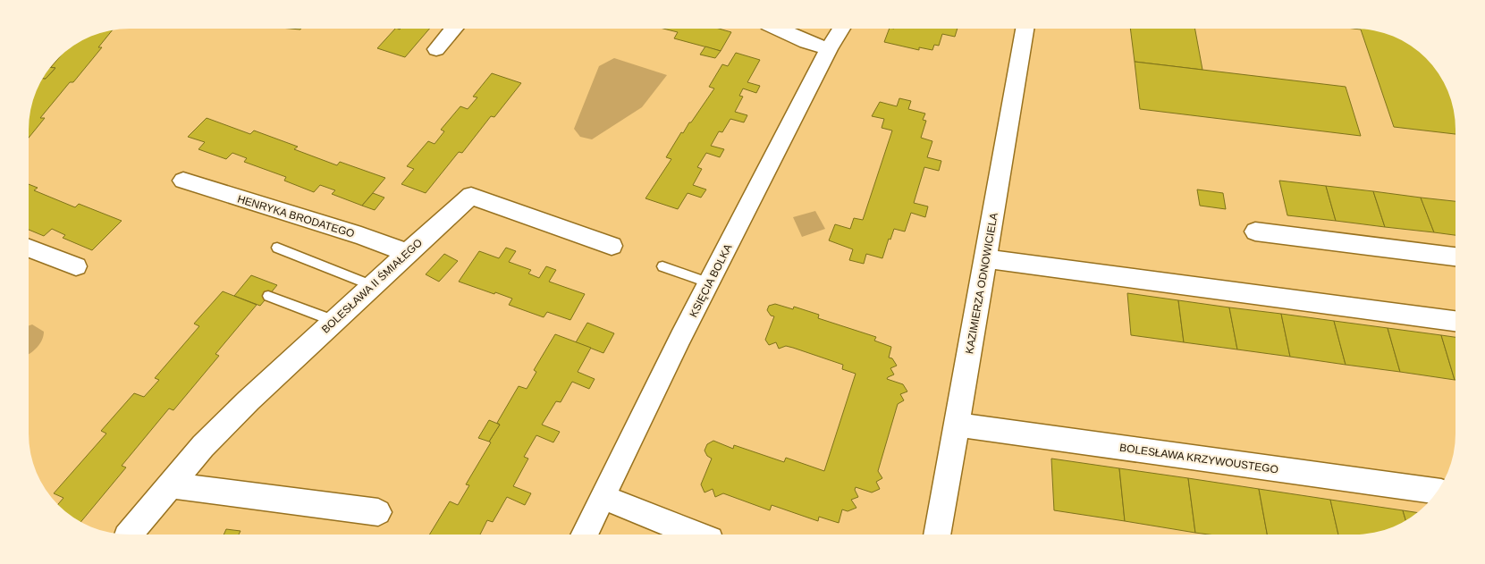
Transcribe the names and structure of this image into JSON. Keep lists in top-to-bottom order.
{
  "streets": {
    "street": [
      "HENRYKA BRODATEGO",
      "KSIĘCIA BOLKA",
      "KAZIMIERZA ODNOWICIELA",
      "BOLESŁAWA II ŚMIAŁEGO",
      "BOLESŁAWA KRZYWOUSTEGO"
    ]
  },
  "crossings": [
    ["HENRYKA BRODATEGO", "BOLESŁAWA II ŚMIAŁEGO"],
    ["KAZIMIERZA ODNOWICIELA", "BOLESŁAWA KRZYWOUSTEGO"]
  ]
}
